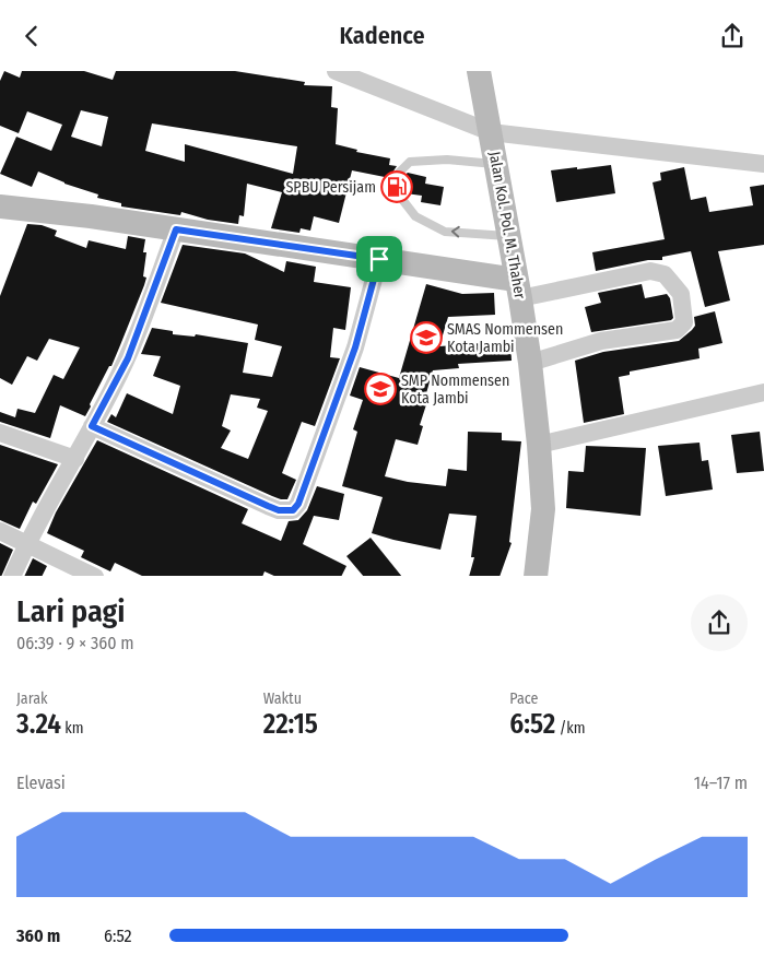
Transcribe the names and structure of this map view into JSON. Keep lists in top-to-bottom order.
{
  "streets": {
    "street": ["Jalan Kol. Pol. M. Thaher"]
  },
  "places": {
    "fuel station": ["SPBU Persijam"],
    "school or university": ["SMAS Nommensen Kota Jambi", "SMP Nommensen Kota Jambi"]
  },
  "page": {
    "header": "Kadence",
    "heading": ["Lari pagi", "06:39 · 9 × 360 m"],
    "stats": [
      ["Jarak", "3.24 km"],
      ["Waktu", "22:15"],
      ["Pace", "6:52 /km"]
    ],
    "chart": ["Elevasi", "14–17 m"],
    "list": [
      {
        "name": "360 m",
        "note": "6:52"
      }
    ]
  }
}
